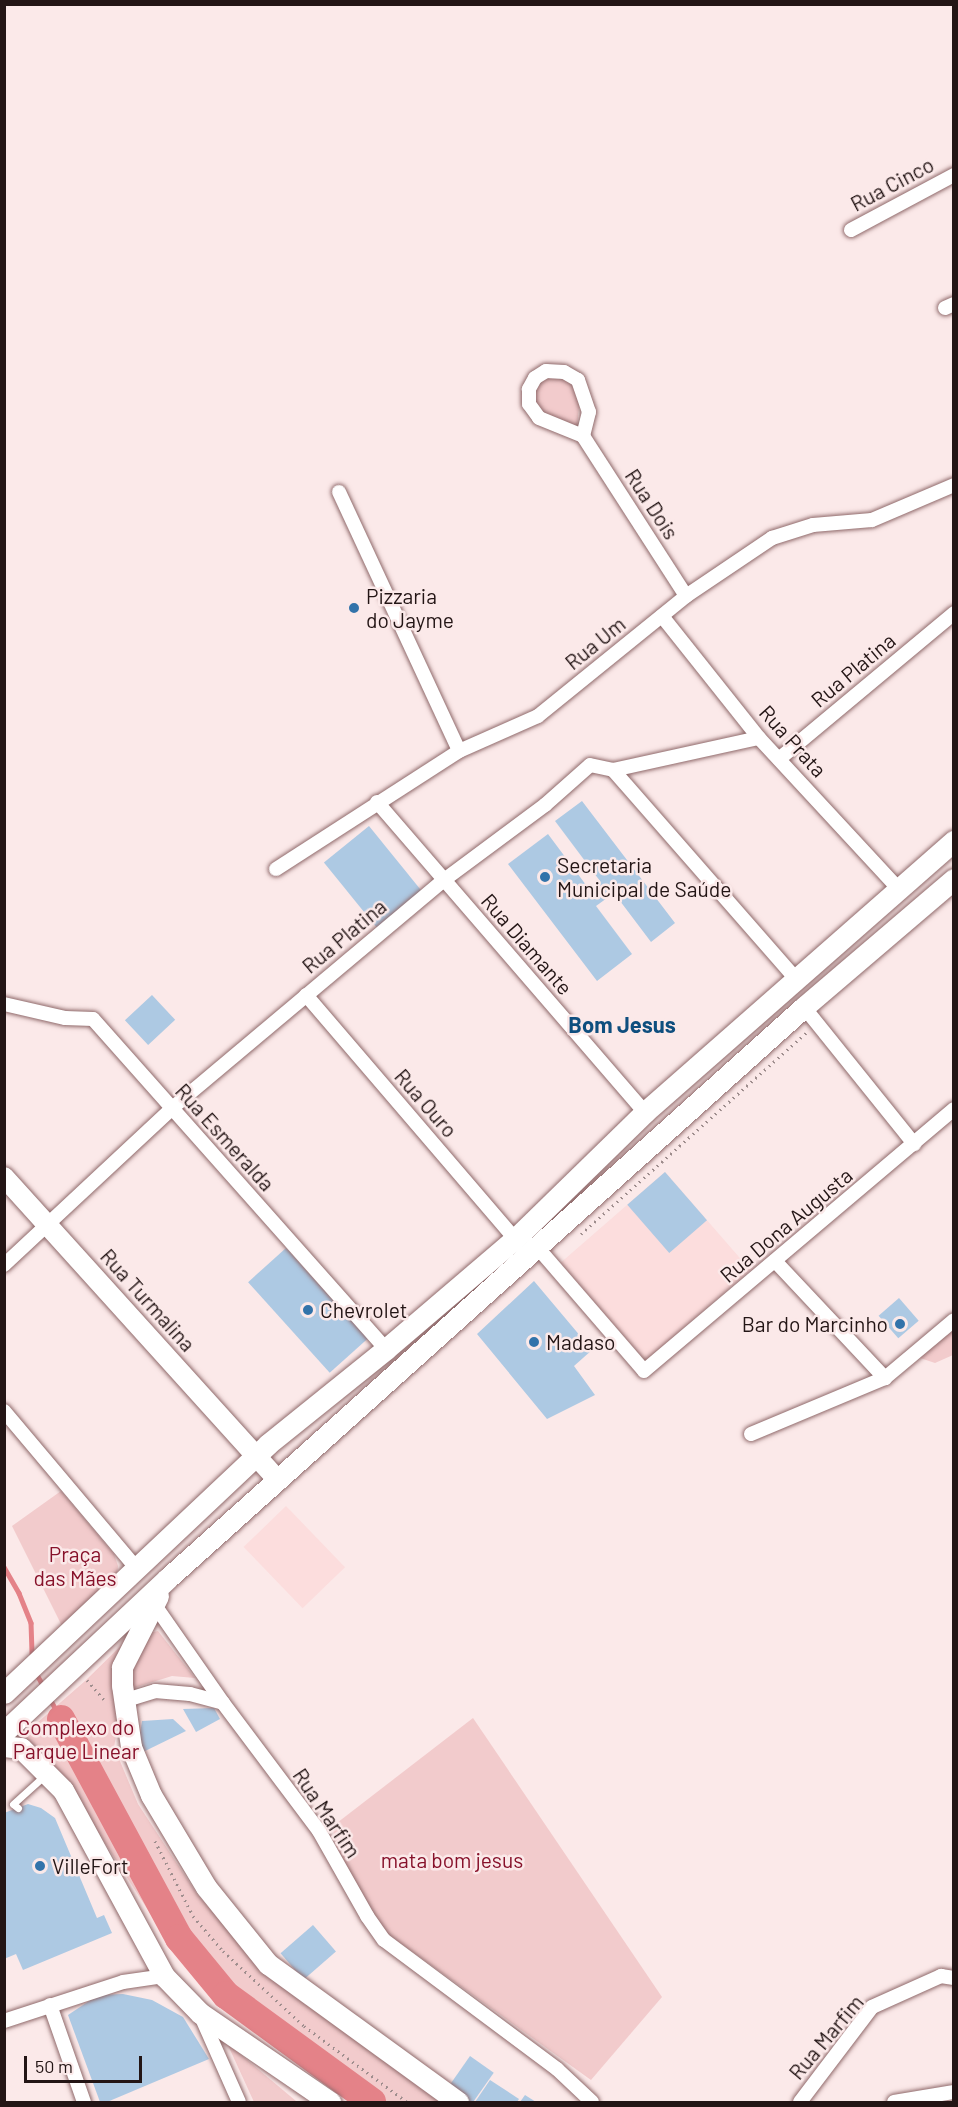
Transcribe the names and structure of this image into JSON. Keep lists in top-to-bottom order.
{
  "streets": {
    "main road": ["Rua Turmalina"],
    "street": [
      "Rua Cinco",
      "Rua Dois",
      "Rua Um",
      "Rua Platina",
      "Rua Prata",
      "Rua Diamante",
      "Rua Ouro",
      "Rua Esmeralda",
      "Rua Dona Augusta",
      "Rua Marfim"
    ]
  },
  "crossings": [
    ["Rua Dois", "Rua Um"],
    ["Rua Um", "Rua Prata"],
    ["Rua Um", "Rua Diamante"],
    ["Rua Platina", "Rua Prata"],
    ["Rua Platina", "Rua Diamante"],
    ["Rua Platina", "Rua Ouro"],
    ["Rua Platina", "Rua Esmeralda"],
    ["Rua Platina", "Rua Turmalina"]
  ],
  "districts": ["Bom Jesus"],
  "parks": ["Praça das Mães", "Complexo do Parque Linear", "mata bom jesus"],
  "places": [
    "Pizzaria do Jayme",
    "Secretaria Municipal de Saúde",
    "Chevrolet",
    "Bar do Marcinho",
    "Madaso",
    "VilleFort"
  ],
  "scale_bar": "50 m"
}
